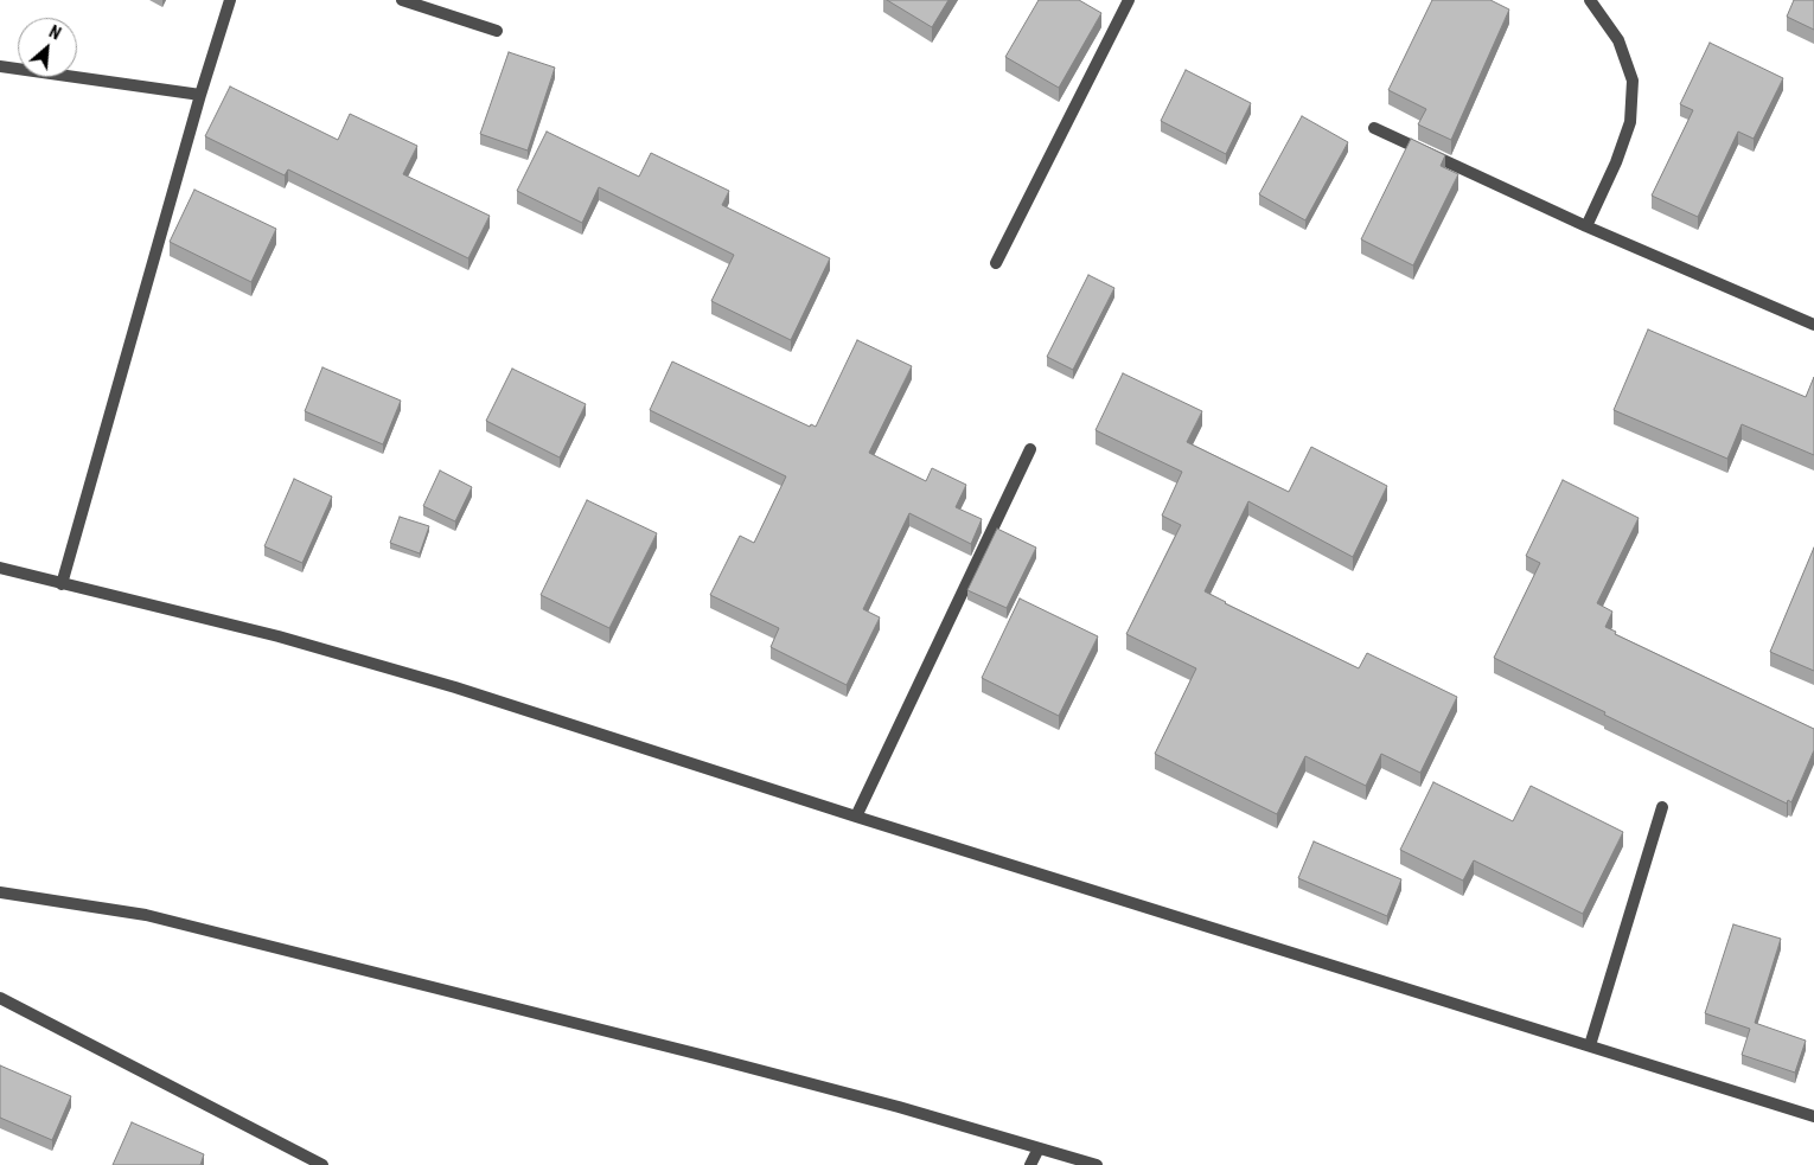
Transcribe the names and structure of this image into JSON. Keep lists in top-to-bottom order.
{
  "north": "top right"
}
